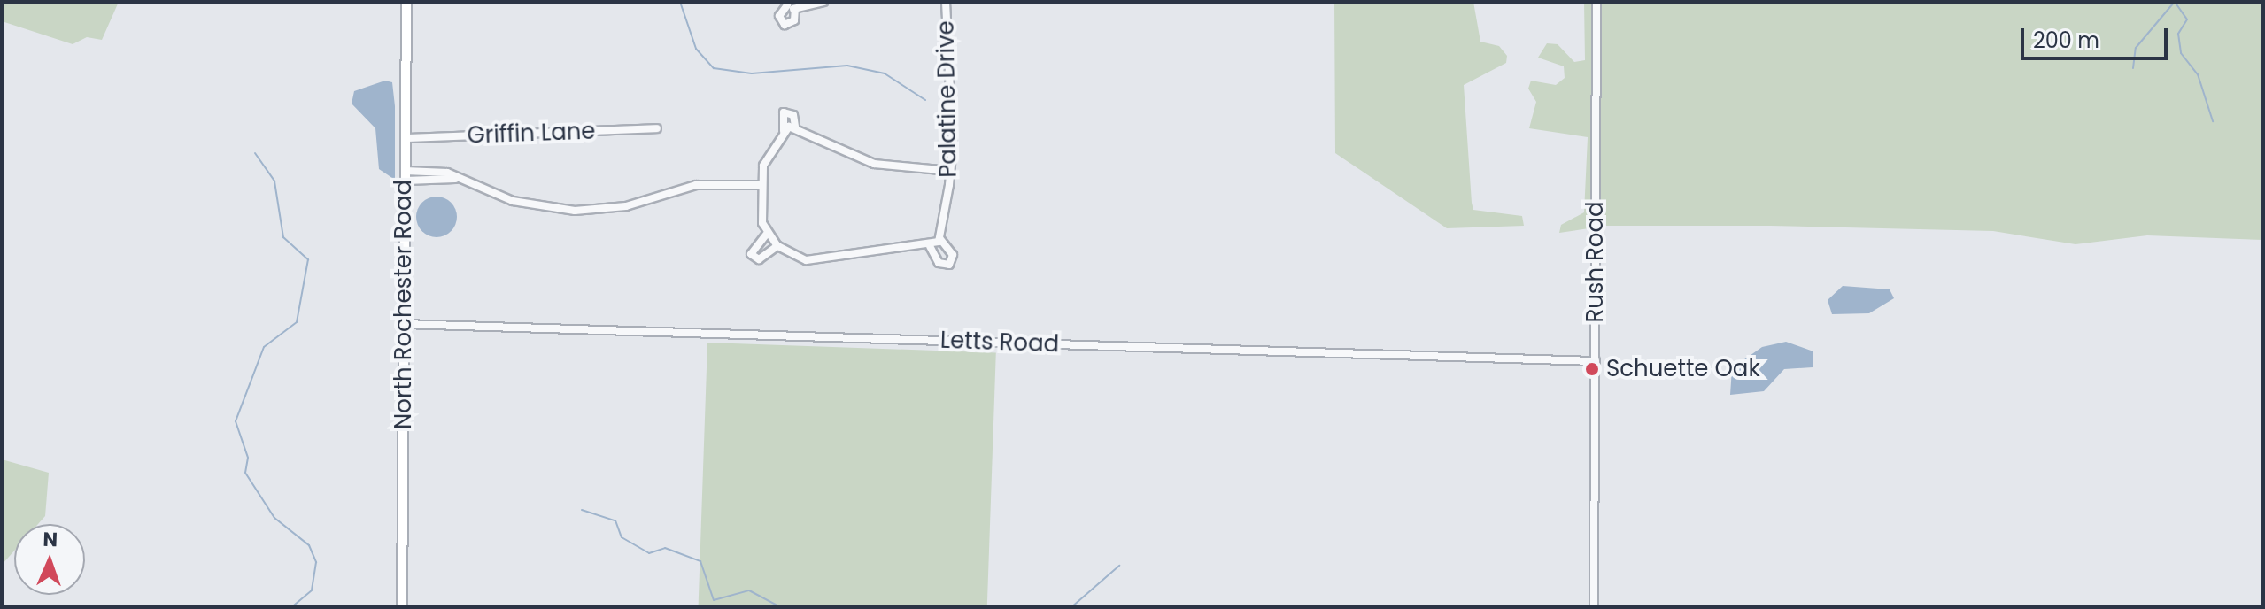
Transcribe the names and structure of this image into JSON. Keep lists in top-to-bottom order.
{
  "streets": {
    "main road": ["North Rochester Road"],
    "street": [
      "Palatine Drive",
      "Griffin Lane",
      "Rush Road",
      "Letts Road"
    ]
  },
  "crossings": [
    ["Griffin Lane", "North Rochester Road"],
    ["Rush Road", "Letts Road"],
    ["North Rochester Road", "Letts Road"]
  ],
  "places": ["Schuette Oak"],
  "scale_bar": "200 m",
  "north": "top"
}
